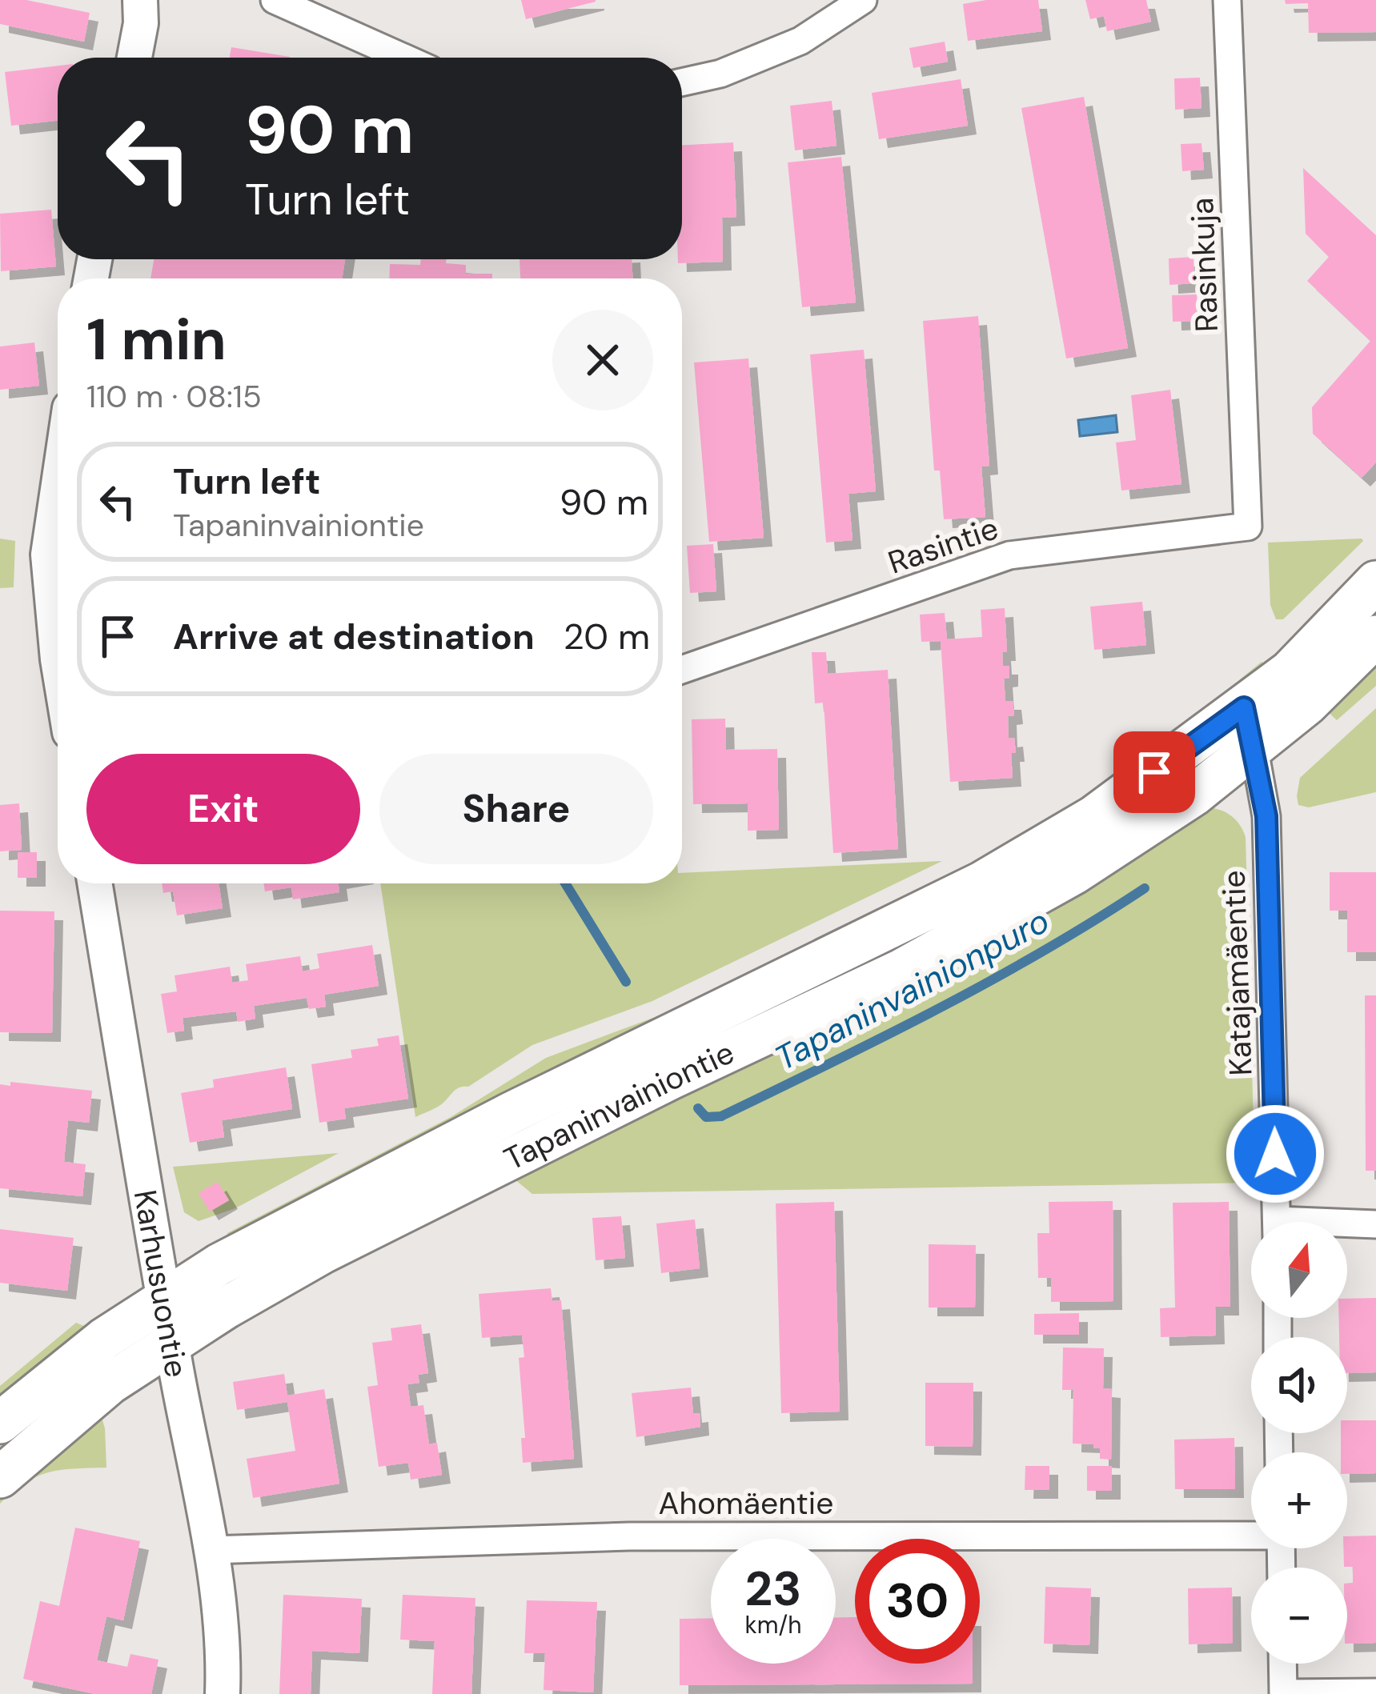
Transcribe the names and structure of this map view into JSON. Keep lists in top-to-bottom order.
{
  "streets": {
    "main road": ["Tapaninvainiontie"],
    "street": [
      "Rasinkuja",
      "Rasintie",
      "Katajamäentie",
      "Karhusuontie",
      "Ahomäentie"
    ]
  },
  "crossings": [
    ["Rasinkuja", "Rasintie"],
    ["Katajamäentie", "Tapaninvainiontie"],
    ["Tapaninvainiontie", "Karhusuontie"],
    ["Karhusuontie", "Ahomäentie"]
  ],
  "water": ["Tapaninvainionpuro"],
  "north": "top",
  "page": {
    "turn": ["90 m", "Turn left"],
    "heading": ["1 min", "110 m · 08:15"],
    "list": [
      {
        "name": "Turn left",
        "note": "Tapaninvainiontie",
        "value": "90 m"
      },
      {
        "name": "Arrive at destination",
        "value": "20 m"
      }
    ],
    "buttons": ["Exit", "Share"],
    "map_buttons": ["+", "−"],
    "speed": "23 km/h",
    "limit": "30"
  }
}
